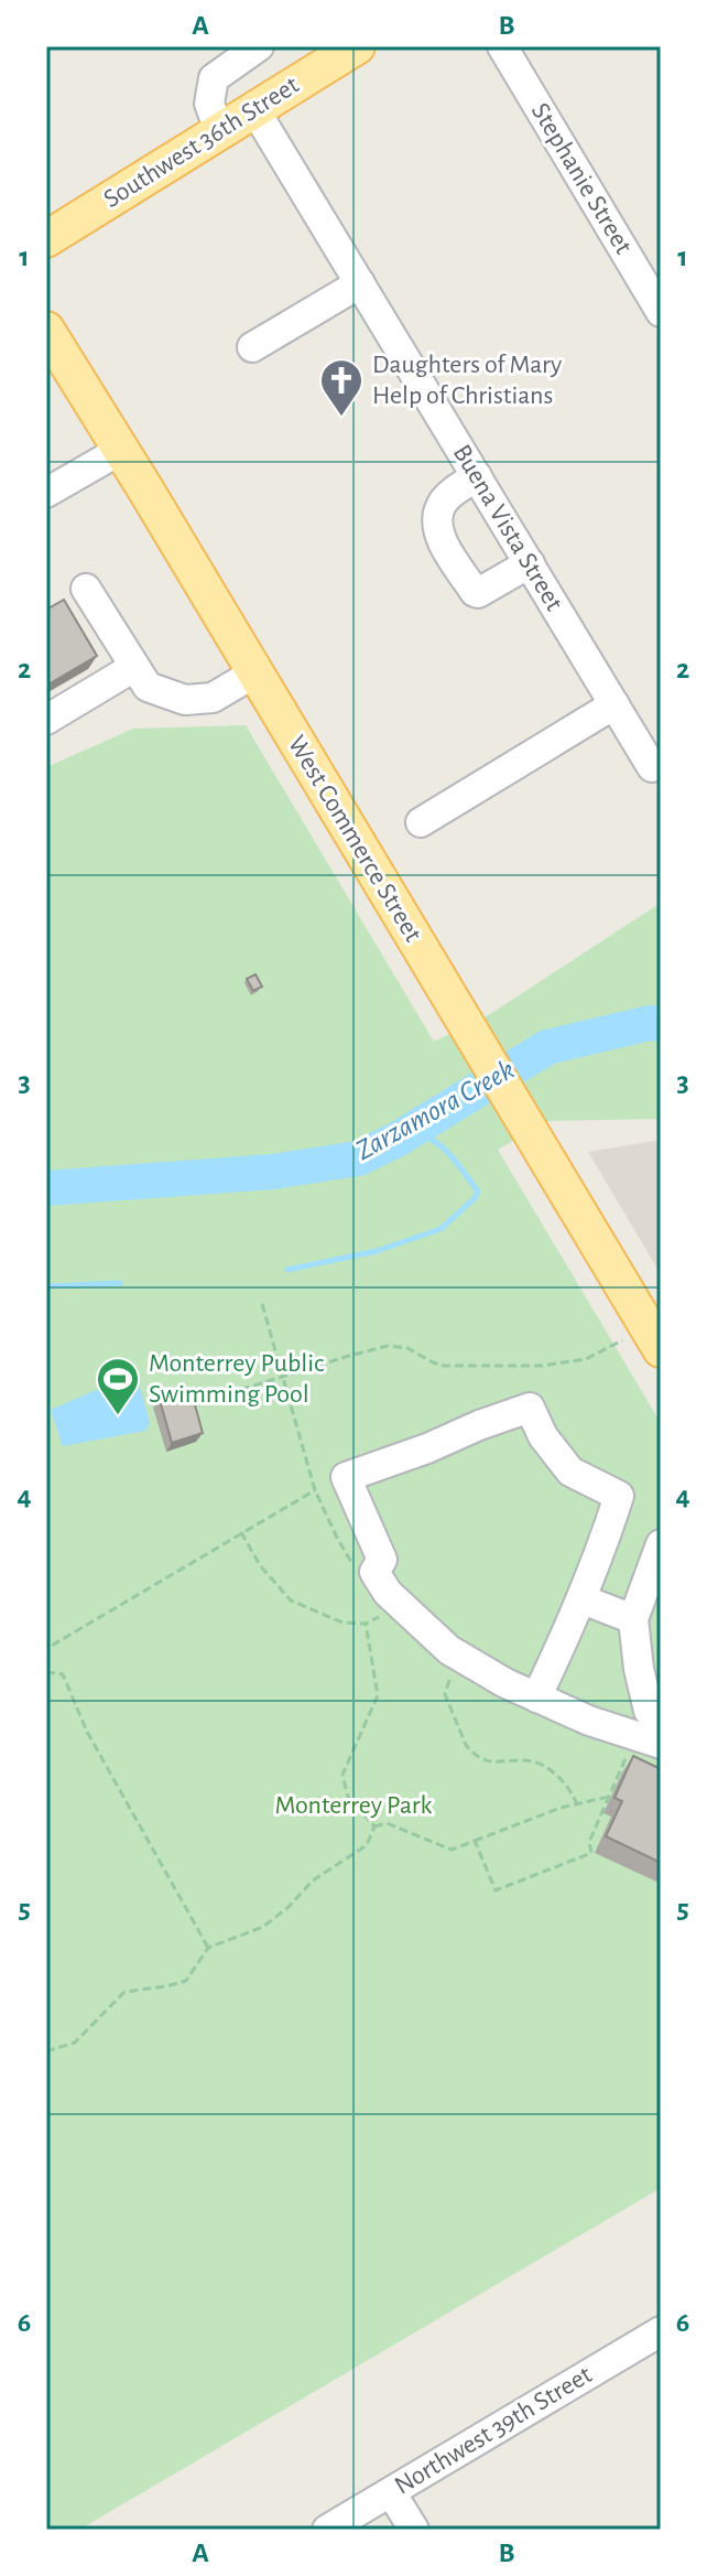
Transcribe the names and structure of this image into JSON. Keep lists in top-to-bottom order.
{
  "streets": {
    "main road": ["Southwest 36th Street", "West Commerce Street"],
    "street": ["Stephanie Street", "Buena Vista Street", "Northwest 39th Street"]
  },
  "crossings": [
    ["Southwest 36th Street", "Buena Vista Street"]
  ],
  "water": ["Zarzamora Creek"],
  "parks": ["Monterrey Park"],
  "places": {
    "church": ["Daughters of Mary Help of Christians"],
    "sports": ["Monterrey Public Swimming Pool"]
  },
  "grid": {
    "columns": ["A", "B"],
    "rows": [
      "1",
      "2",
      "3",
      "4",
      "5",
      "6"
    ]
  }
}
